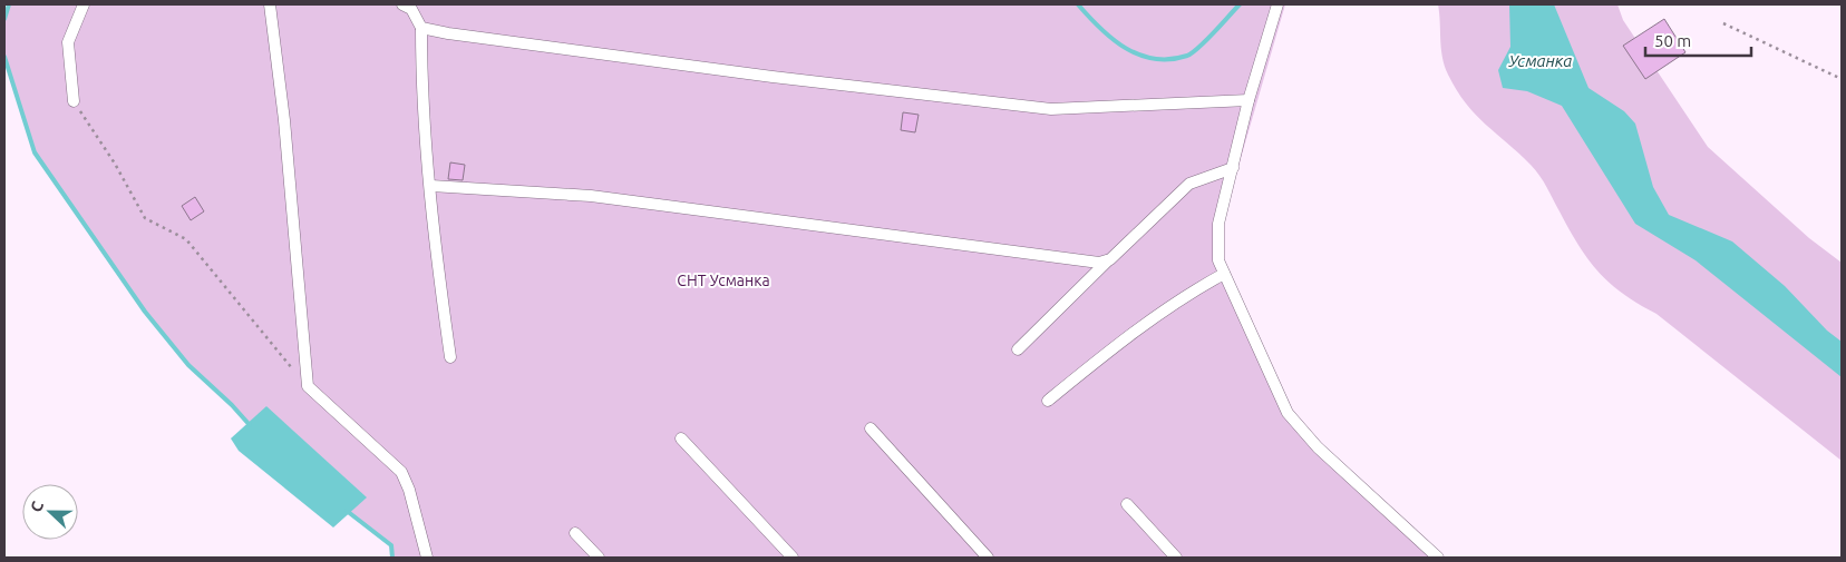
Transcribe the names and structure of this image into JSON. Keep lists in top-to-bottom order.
{
  "water": ["Усманка"],
  "parks": ["СНТ Усманка"],
  "scale_bar": "50 m",
  "north": "left"
}
